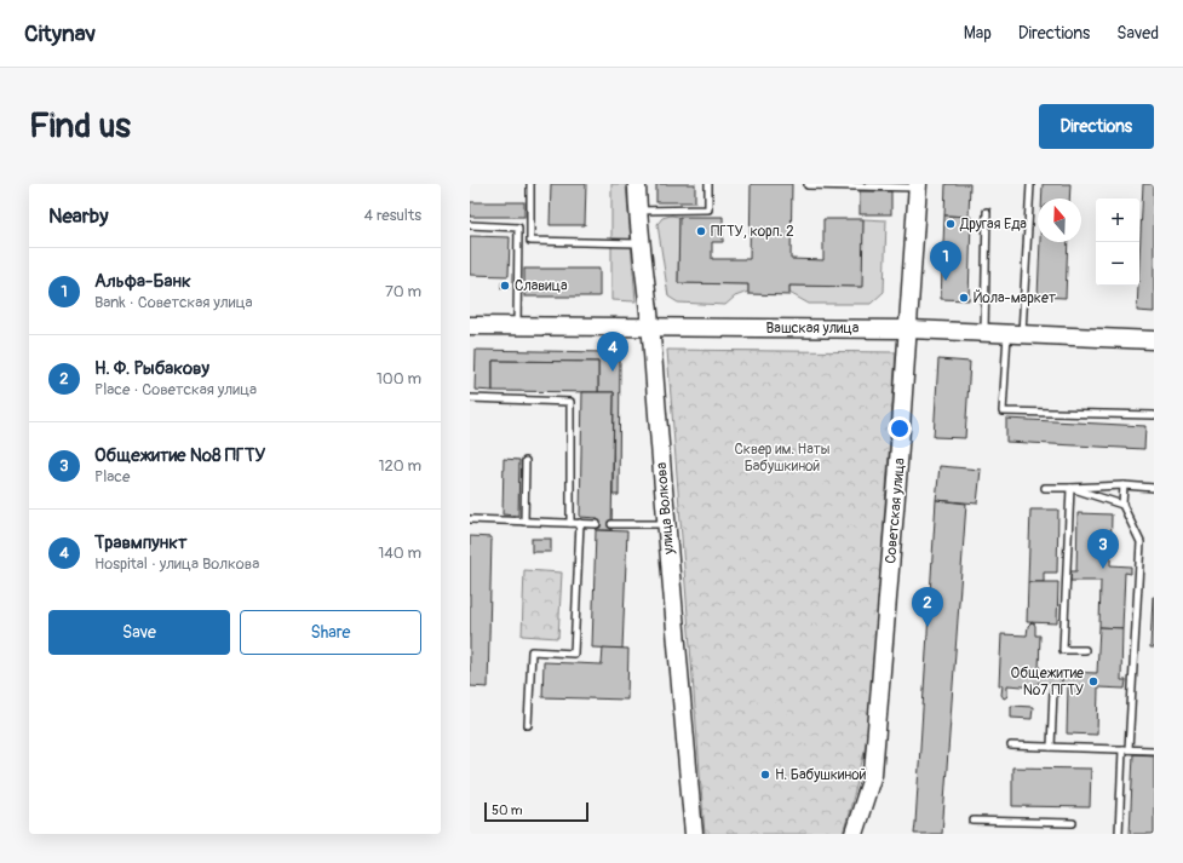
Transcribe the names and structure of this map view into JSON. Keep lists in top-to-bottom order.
{
  "streets": {
    "street": ["Вашская улица", "улица Волкова", "Советская улица"]
  },
  "crossings": [
    ["Вашская улица", "улица Волкова"],
    ["Вашская улица", "Советская улица"]
  ],
  "parks": ["Сквер им. Наты Бабушкиной"],
  "places": [
    "Другая Еда",
    "ПГТУ, корп. 2",
    "Славица",
    "Йола-маркет",
    "Общежитие №7 ПГТУ",
    "Н. Бабушкиной"
  ],
  "scale_bar": "50 m",
  "north": "top",
  "page": {
    "header": "Citynav",
    "nav": ["Map", "Directions", "Saved"],
    "buttons": [
      "Directions",
      ["Save", "Share"]
    ],
    "title": "Find us",
    "heading": ["Nearby", "4 results"],
    "map_buttons": ["+", "−"],
    "pins": [
      "1",
      "4",
      "3",
      "2"
    ],
    "list": [
      {
        "mark": "1",
        "name": "Альфа-Банк",
        "note": "Bank · Советская улица",
        "value": "70 m"
      },
      {
        "mark": "2",
        "name": "Н. Ф. Рыбакову",
        "note": "Place · Советская улица",
        "value": "100 m"
      },
      {
        "mark": "3",
        "name": "Общежитие №8 ПГТУ",
        "note": "Place",
        "value": "120 m"
      },
      {
        "mark": "4",
        "name": "Травмпункт",
        "note": "Hospital · улица Волкова",
        "value": "140 m"
      }
    ],
    "scale": "50 m"
  }
}
